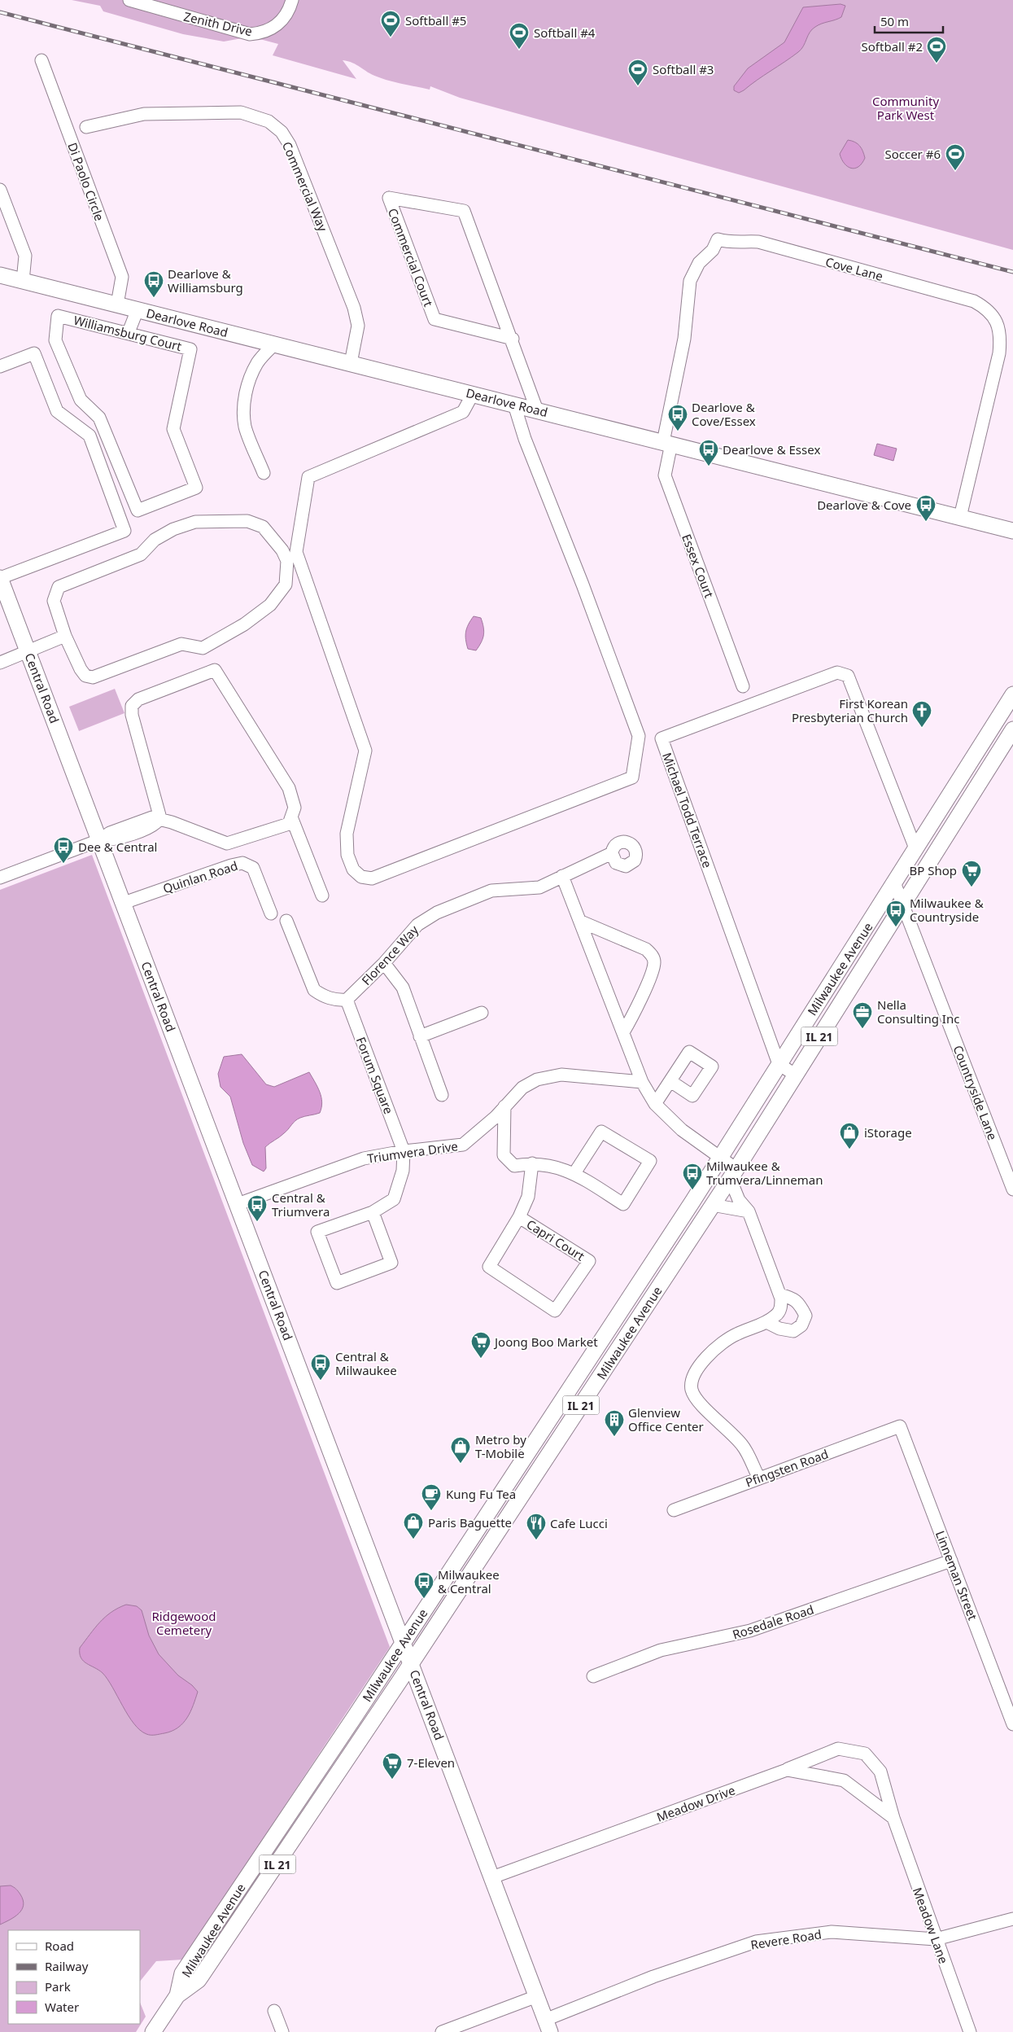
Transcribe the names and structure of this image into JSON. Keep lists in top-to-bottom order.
{
  "streets": {
    "main road": [
      "Dearlove Road",
      "Central Road",
      "Milwaukee Avenue",
      "IL 21"
    ],
    "street": [
      "Zenith Drive",
      "Di Paolo Circle",
      "Commercial Way",
      "Commercial Court",
      "Cove Lane",
      "Williamsburg Court",
      "Essex Court",
      "Michael Todd Terrace",
      "Quinlan Road",
      "Florence Way",
      "Forum Square",
      "Countryside Lane",
      "Triumvera Drive",
      "Capri Court",
      "Pfingsten Road",
      "Linneman Street",
      "Rosedale Road",
      "Meadow Drive",
      "Meadow Lane",
      "Revere Road"
    ]
  },
  "crossings": [
    ["Di Paolo Circle", "Dearlove Road"],
    ["Commercial Way", "Dearlove Road"],
    ["Cove Lane", "Dearlove Road"],
    ["Cove Lane", "Essex Court"],
    ["Dearlove Road", "Essex Court"],
    ["Central Road", "Quinlan Road"],
    ["Central Road", "Milwaukee Avenue"],
    ["Central Road", "Triumvera Drive"],
    ["Central Road", "Meadow Drive"],
    ["Central Road", "Revere Road"],
    ["Michael Todd Terrace", "Milwaukee Avenue"],
    ["Florence Way", "Forum Square"],
    ["Milwaukee Avenue", "Countryside Lane"],
    ["Forum Square", "Triumvera Drive"],
    ["Pfingsten Road", "Linneman Street"],
    ["Linneman Street", "Rosedale Road"],
    ["Meadow Drive", "Meadow Lane"],
    ["Meadow Lane", "Revere Road"]
  ],
  "parks": ["Community Park West", "Ridgewood Cemetery"],
  "places": {
    "sports": [
      "Softball #5",
      "Softball #4",
      "Softball #2",
      "Softball #3",
      "Soccer #6"
    ],
    "bus stop": [
      "Dearlove & Williamsburg",
      "Dearlove & Cove/Essex",
      "Dearlove & Essex",
      "Dearlove & Cove",
      "Dee & Central",
      "Milwaukee & Countryside",
      "Milwaukee & Trumvera/Linneman",
      "Central & Triumvera",
      "Central & Milwaukee",
      "Milwaukee & Central"
    ],
    "church": ["First Korean Presbyterian Church"],
    "supermarket": ["BP Shop", "Joong Boo Market", "7-Eleven"],
    "office": ["Nella Consulting Inc"],
    "shop": ["iStorage", "Metro by T-Mobile", "Paris Baguette"],
    "building": ["Glenview Office Center"],
    "cafe": ["Kung Fu Tea"],
    "restaurant": ["Cafe Lucci"]
  },
  "legend": [
    "Road",
    "Railway",
    "Park",
    "Water"
  ],
  "scale_bar": "50 m"
}
